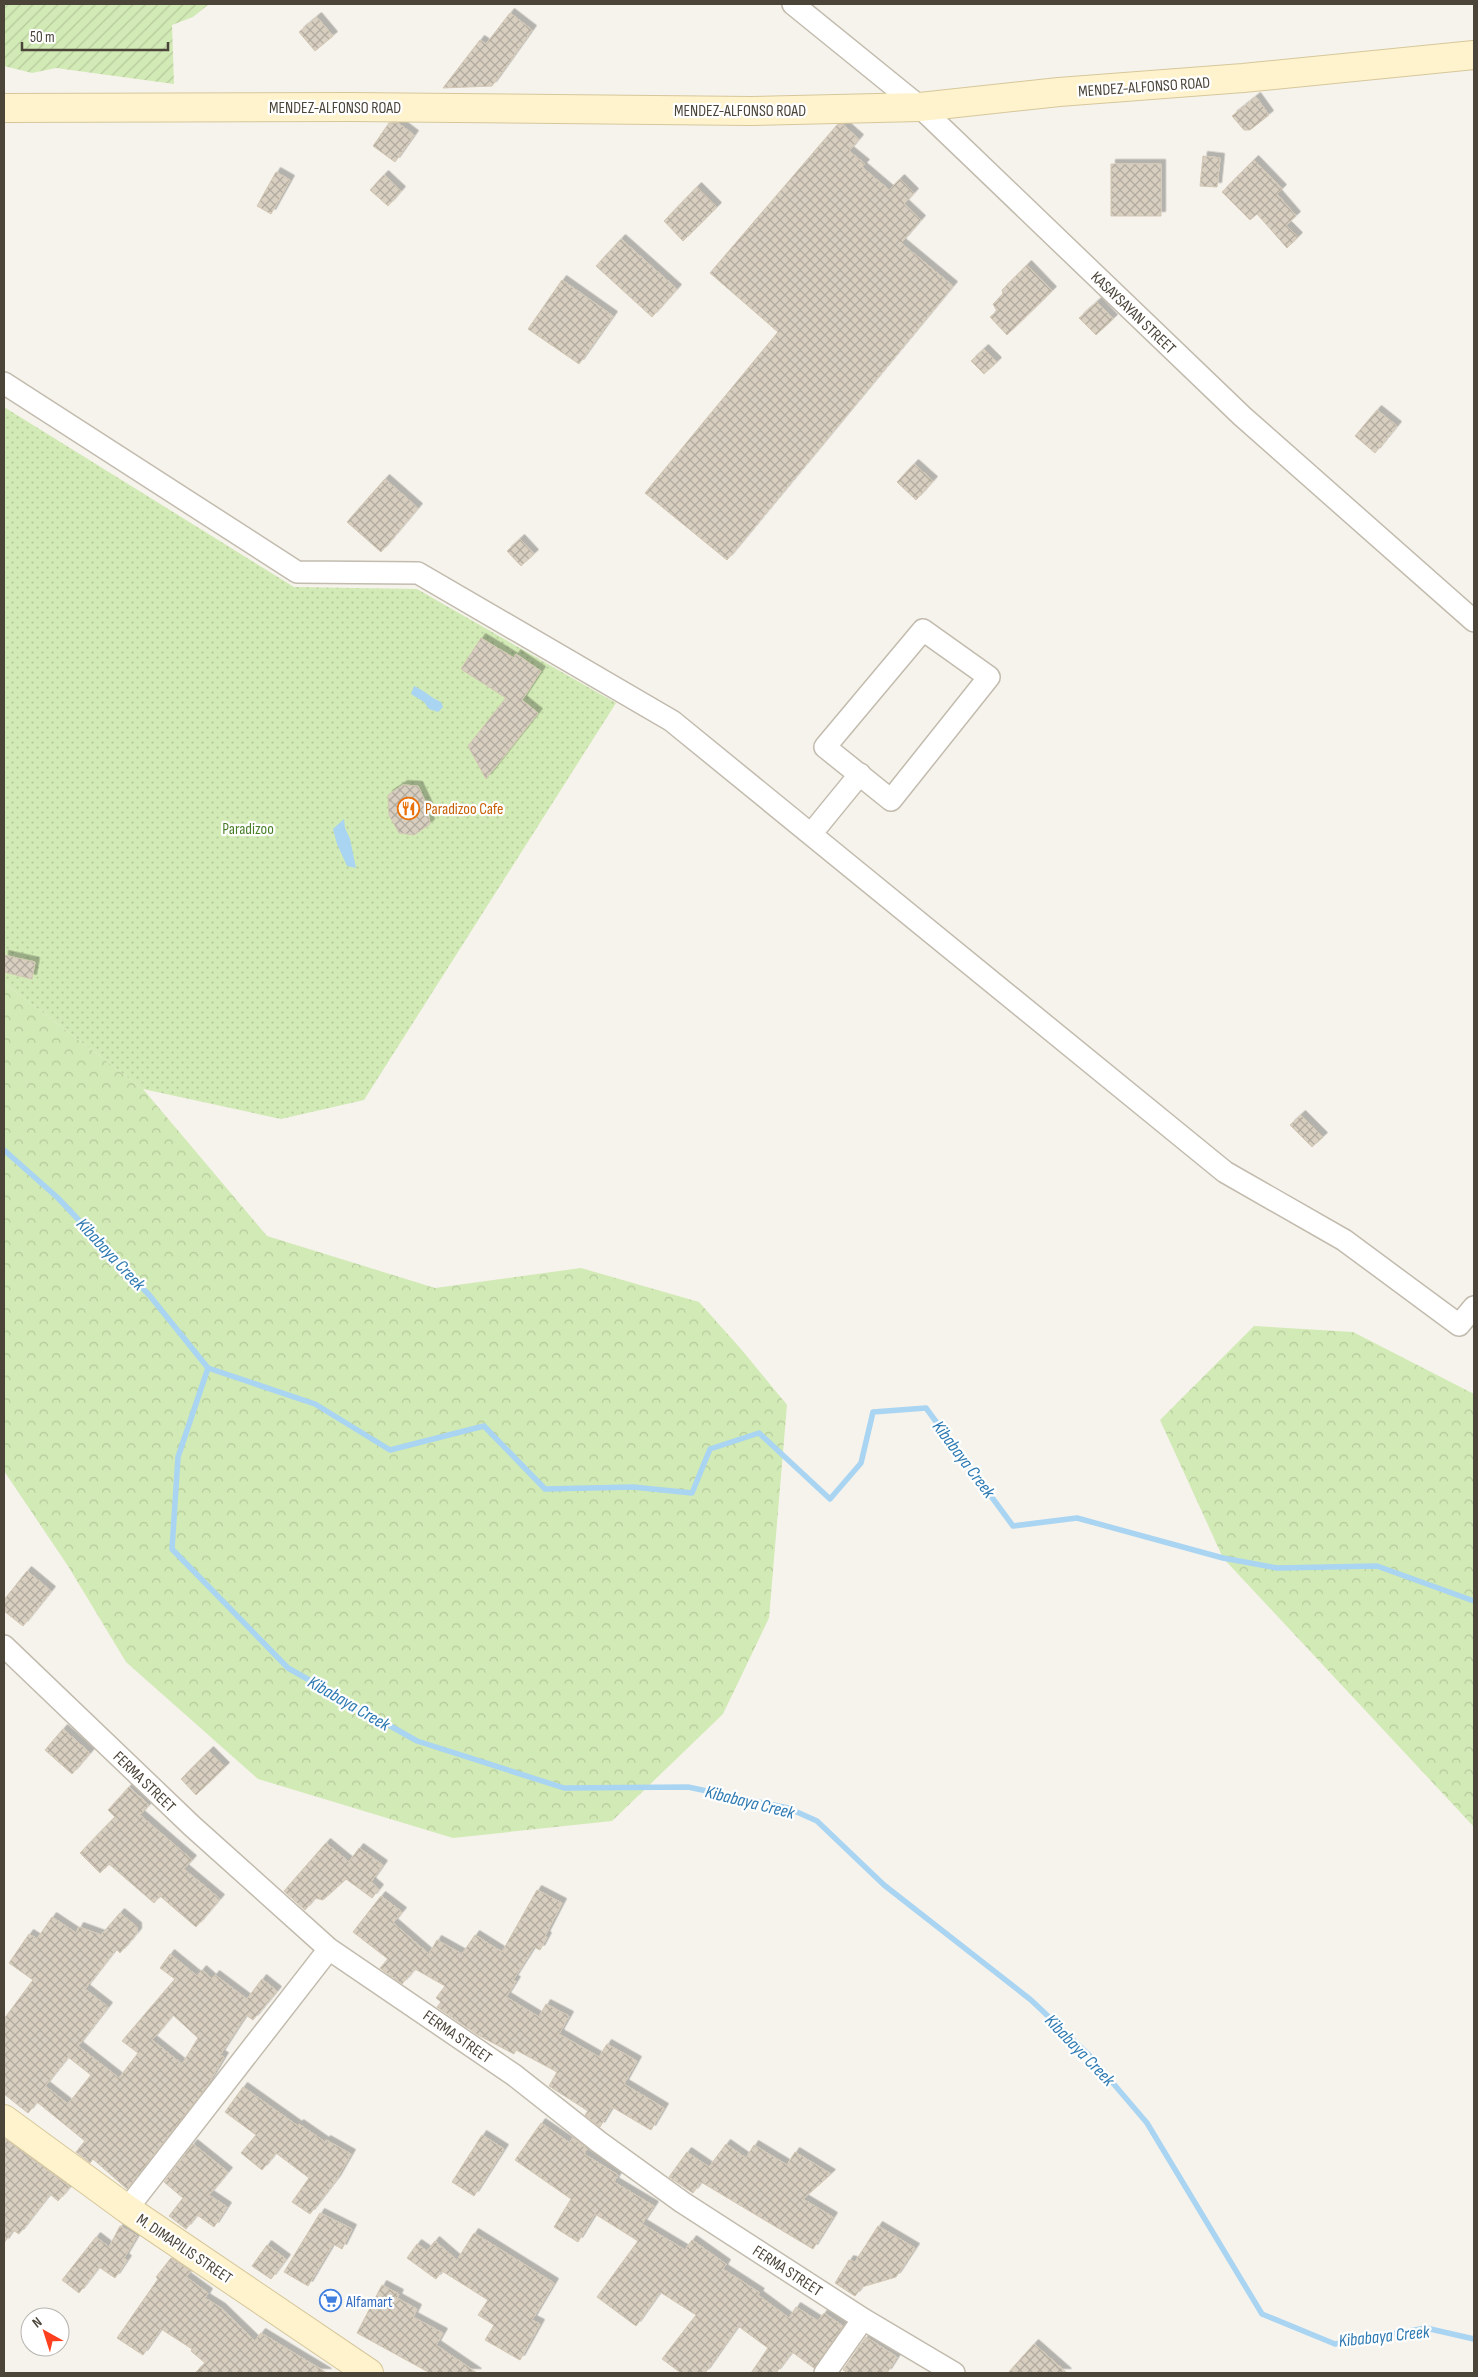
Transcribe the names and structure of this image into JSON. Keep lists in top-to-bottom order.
{
  "streets": {
    "main road": ["MENDEZ-ALFONSO ROAD", "M. DIMAPILIS STREET"],
    "street": ["KASAYSAYAN STREET", "FERMA STREET"]
  },
  "crossings": [
    ["MENDEZ-ALFONSO ROAD", "KASAYSAYAN STREET"]
  ],
  "water": ["Kibabaya Creek"],
  "parks": ["Paradizoo"],
  "places": {
    "restaurant": ["Paradizoo Cafe"],
    "supermarket": ["Alfamart"]
  },
  "scale_bar": "50 m",
  "north": "top left"
}
